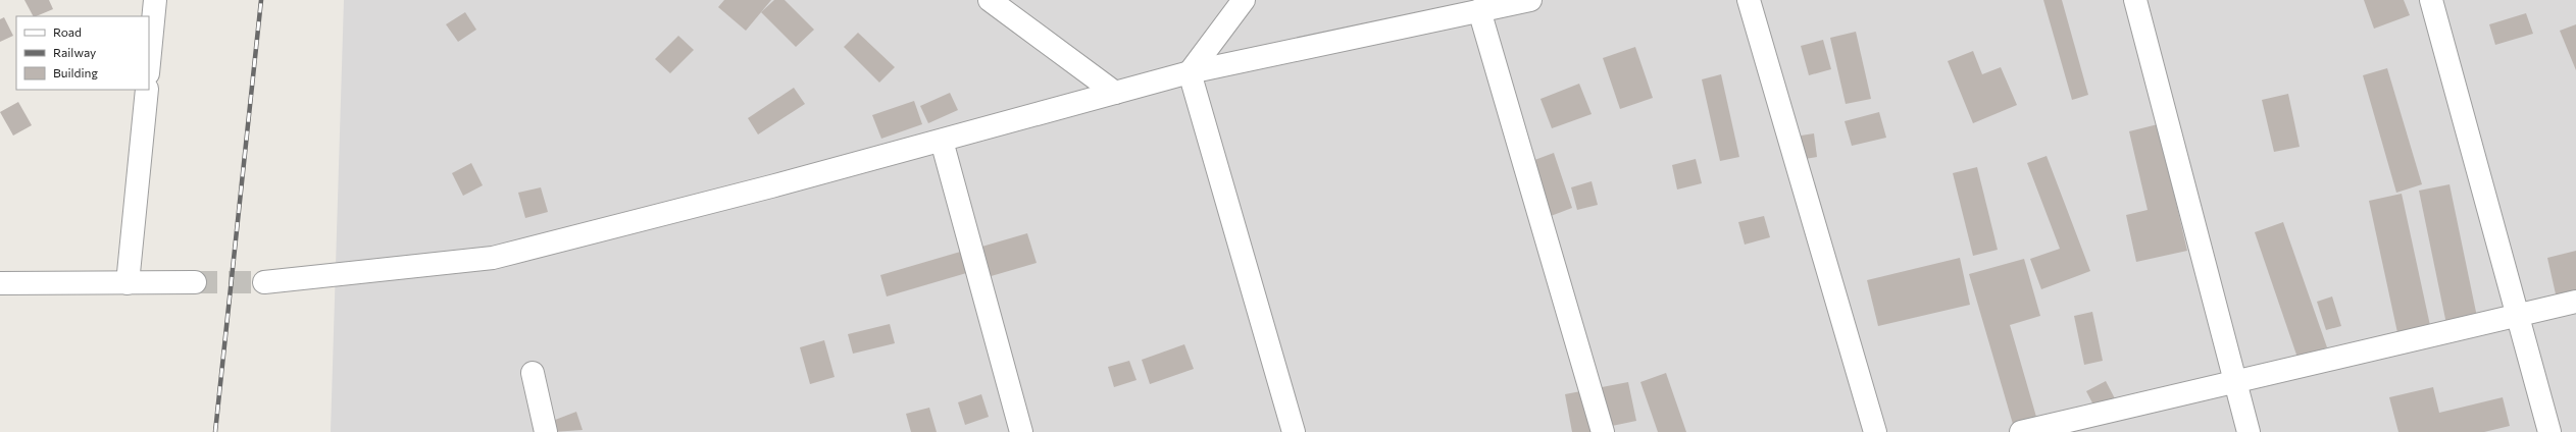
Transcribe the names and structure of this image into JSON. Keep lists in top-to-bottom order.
{
  "legend": ["Road", "Railway", "Building"]
}
